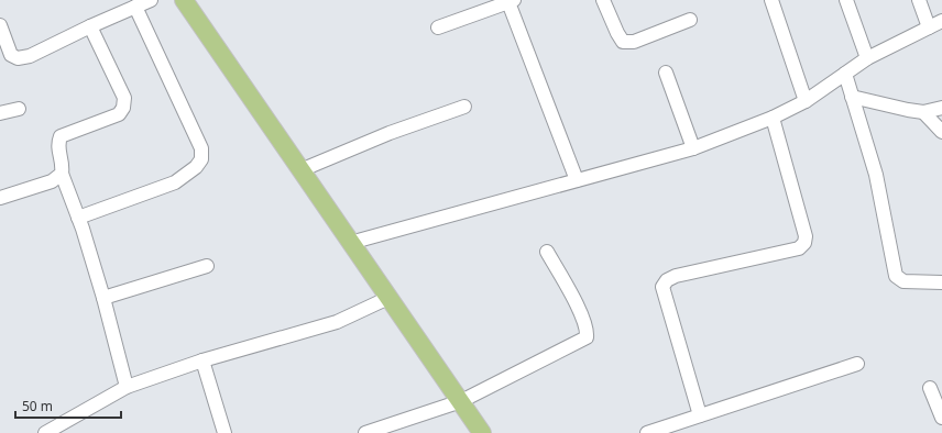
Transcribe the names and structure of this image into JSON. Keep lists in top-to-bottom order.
{
  "scale_bar": "50 m"
}
